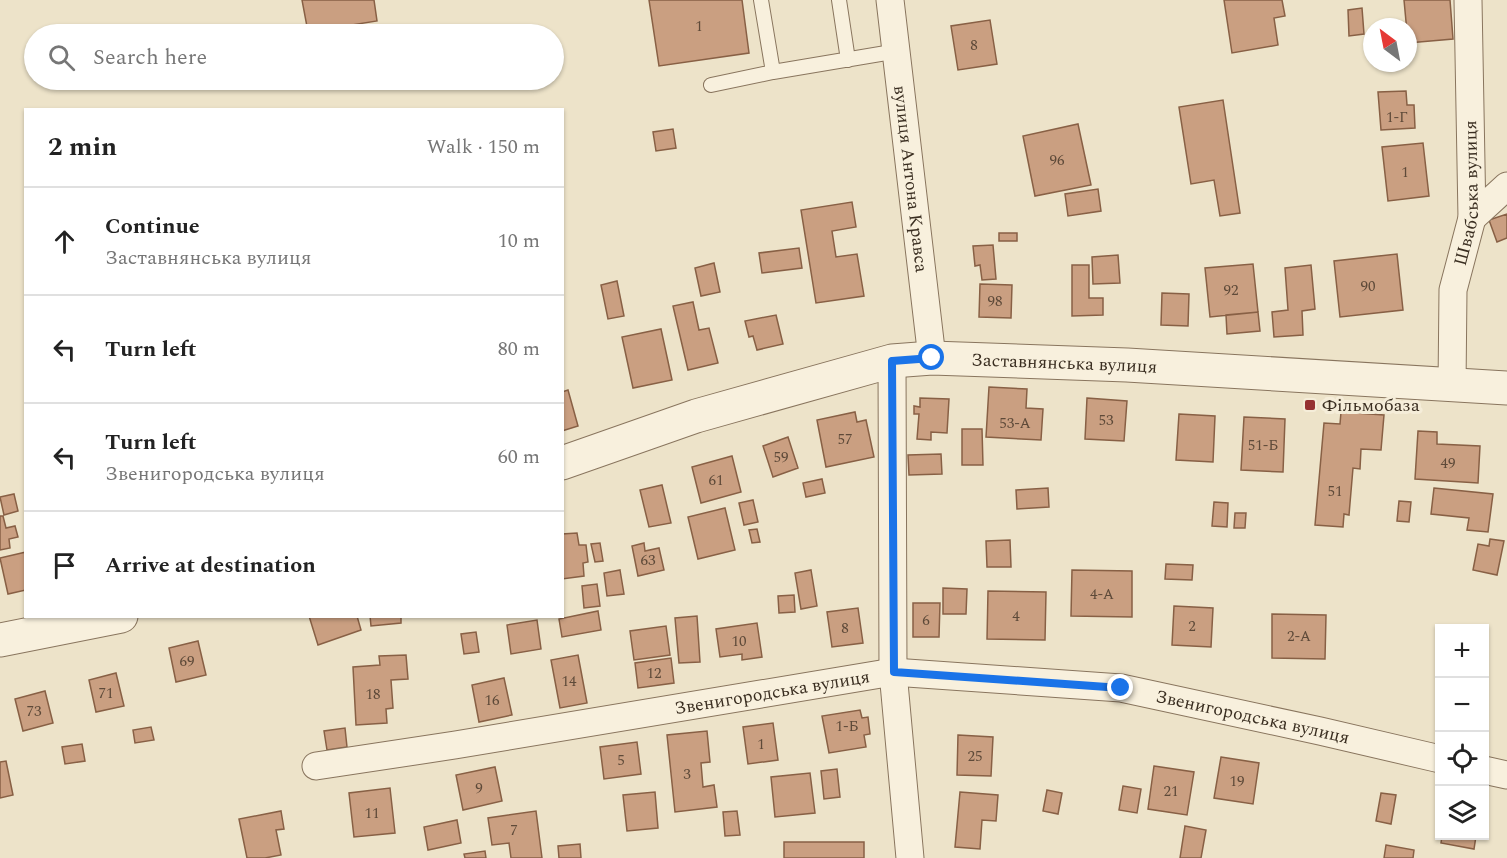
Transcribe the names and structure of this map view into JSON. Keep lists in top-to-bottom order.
{
  "streets": {
    "street": [
      "вулиця Антона Кравса",
      "Швабська вулиця",
      "Заставнянська вулиця",
      "Звенигородська вулиця"
    ]
  },
  "crossings": [
    ["вулиця Антона Кравса", "Заставнянська вулиця"],
    ["Швабська вулиця", "Заставнянська вулиця"]
  ],
  "places": {
    "transit": ["Фільмобаза"]
  },
  "house_numbers": [
    "1",
    "8",
    "1-Г",
    "96",
    "1",
    "90",
    "92",
    "98",
    "53",
    "53-А",
    "57",
    "51-Б",
    "59",
    "49",
    "61",
    "51",
    "63",
    "4-А",
    "4",
    "6",
    "2",
    "8",
    "2-А",
    "10",
    "69",
    "12",
    "14",
    "71",
    "18",
    "16",
    "73",
    "1-Б",
    "1",
    "25",
    "5",
    "3",
    "19",
    "9",
    "21",
    "11",
    "7"
  ],
  "north": "top left",
  "page": {
    "search": "Search here",
    "heading": ["2 min", "Walk · 150 m"],
    "list": [
      ["Continue", "Заставнянська вулиця", "10 m"],
      ["Turn left", "80 m"],
      ["Turn left", "Звенигородська вулиця", "60 m"],
      "Arrive at destination"
    ],
    "map_buttons": ["+", "−"]
  }
}
